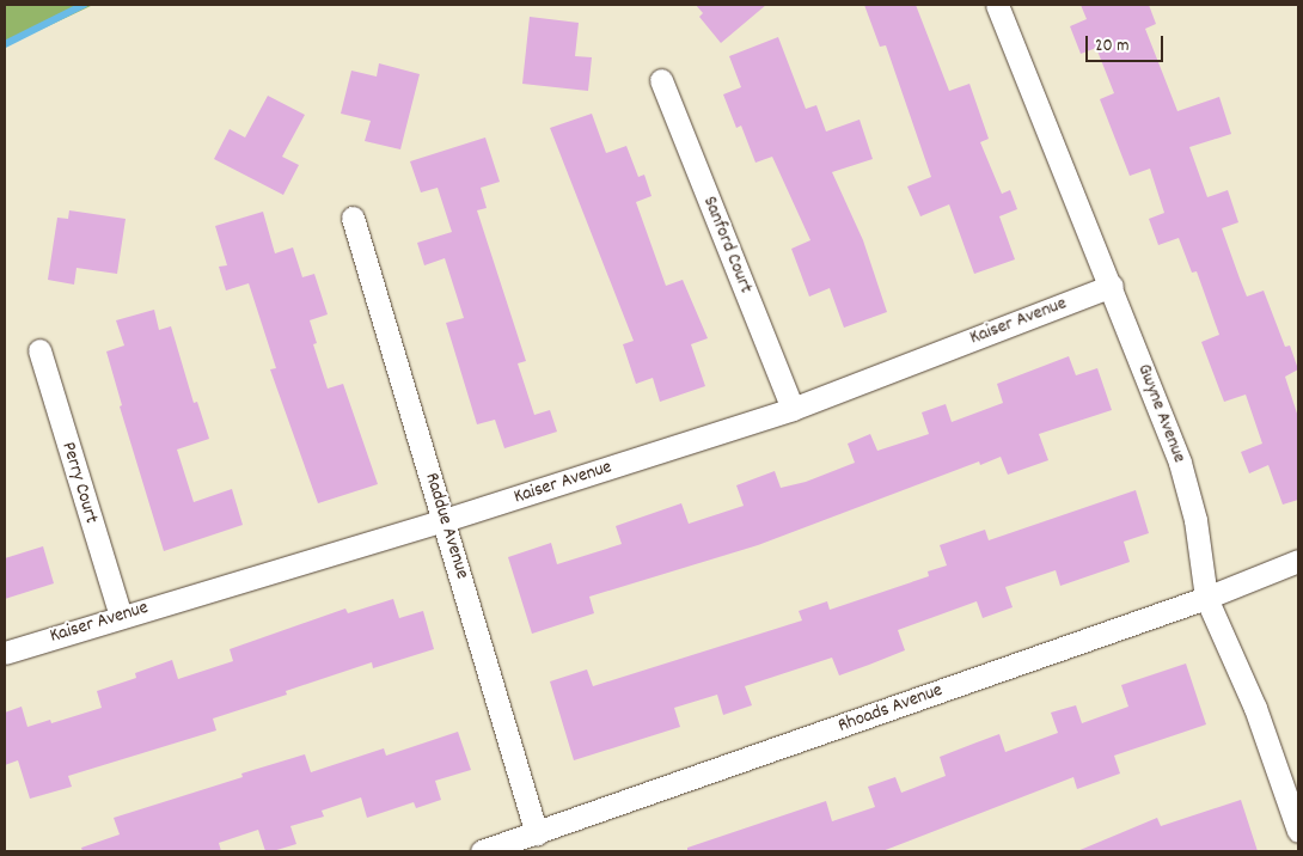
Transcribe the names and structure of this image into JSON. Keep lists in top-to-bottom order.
{
  "streets": {
    "street": [
      "Sanford Court",
      "Kaiser Avenue",
      "Gwyne Avenue",
      "Perry Court",
      "Raddue Avenue",
      "Rhoads Avenue"
    ]
  },
  "crossings": [
    ["Sanford Court", "Kaiser Avenue"],
    ["Kaiser Avenue", "Gwyne Avenue"],
    ["Kaiser Avenue", "Perry Court"],
    ["Kaiser Avenue", "Raddue Avenue"],
    ["Gwyne Avenue", "Rhoads Avenue"],
    ["Raddue Avenue", "Rhoads Avenue"]
  ],
  "scale_bar": "20 m"
}
